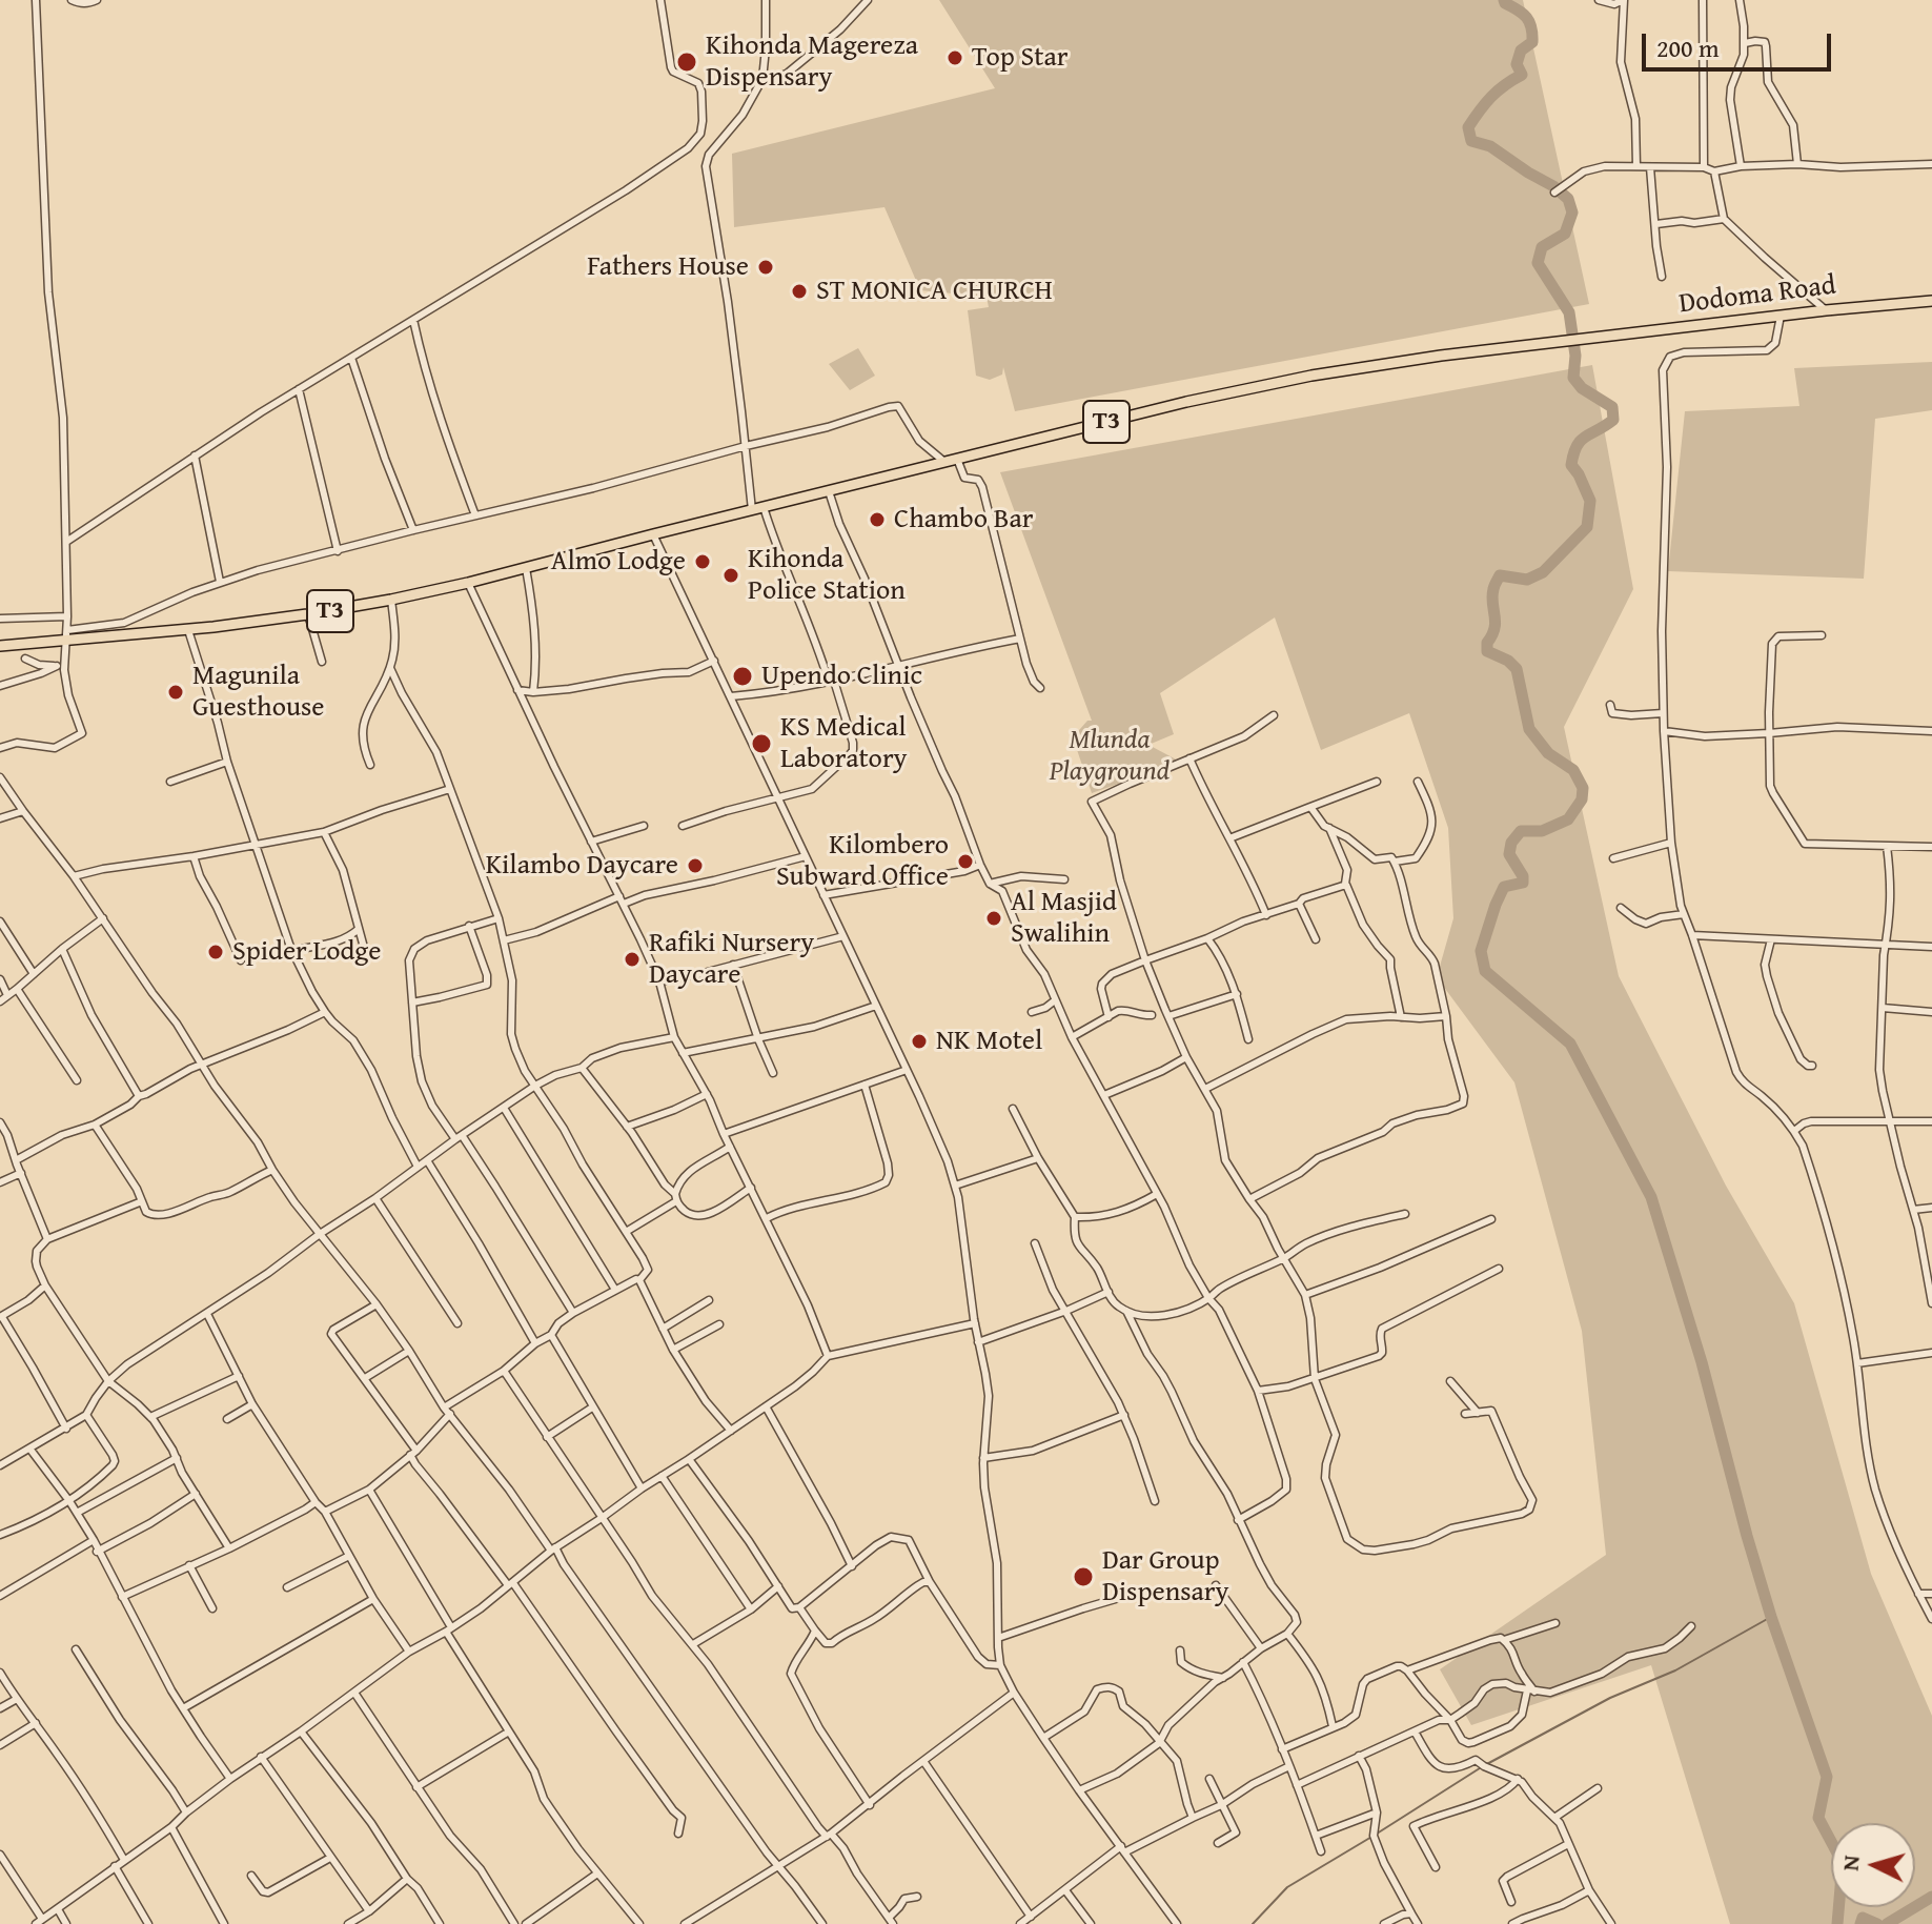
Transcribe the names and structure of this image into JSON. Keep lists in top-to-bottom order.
{
  "streets": {
    "highway": ["Dodoma Road", "T3"]
  },
  "crossings": [
    ["Dodoma Road", "T3"]
  ],
  "parks": ["Mlunda Playground"],
  "places": [
    "Top Star",
    "Kihonda Magereza Dispensary",
    "Fathers House",
    "ST MONICA CHURCH",
    "Chambo Bar",
    "Almo Lodge",
    "Kihonda Police Station",
    "Upendo Clinic",
    "Magunila Guesthouse",
    "KS Medical Laboratory",
    "Kilombero Subward Office",
    "Kilambo Daycare",
    "Al Masjid Swalihin",
    "Spider Lodge",
    "Rafiki Nursery Daycare",
    "NK Motel",
    "Dar Group Dispensary"
  ],
  "scale_bar": "200 m",
  "north": "left"
}
